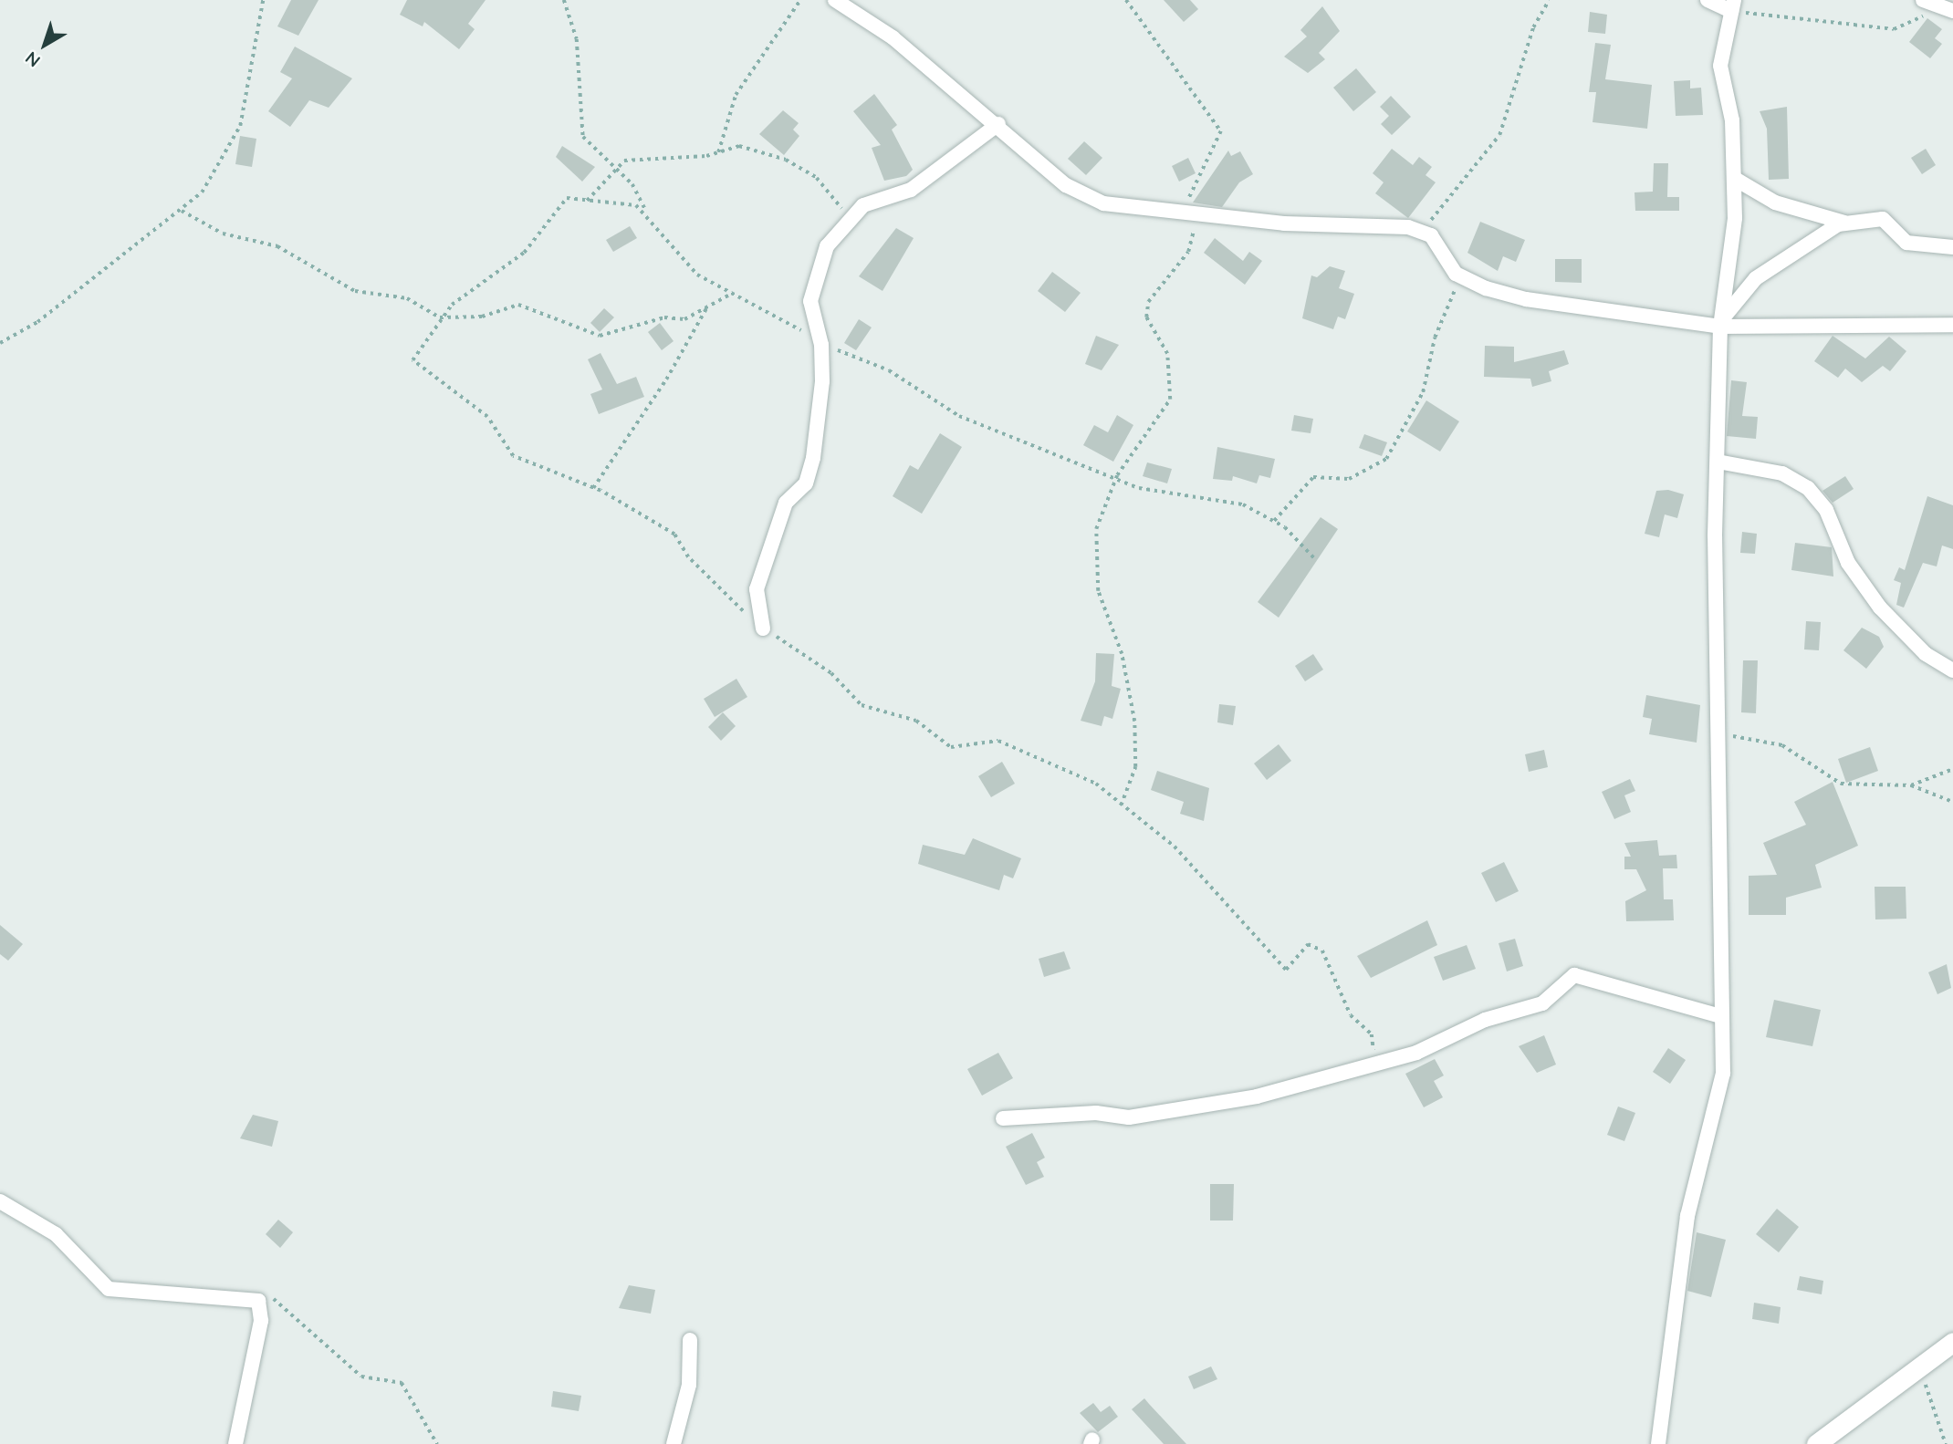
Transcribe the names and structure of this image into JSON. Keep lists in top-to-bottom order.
{
  "north": "bottom left"
}
